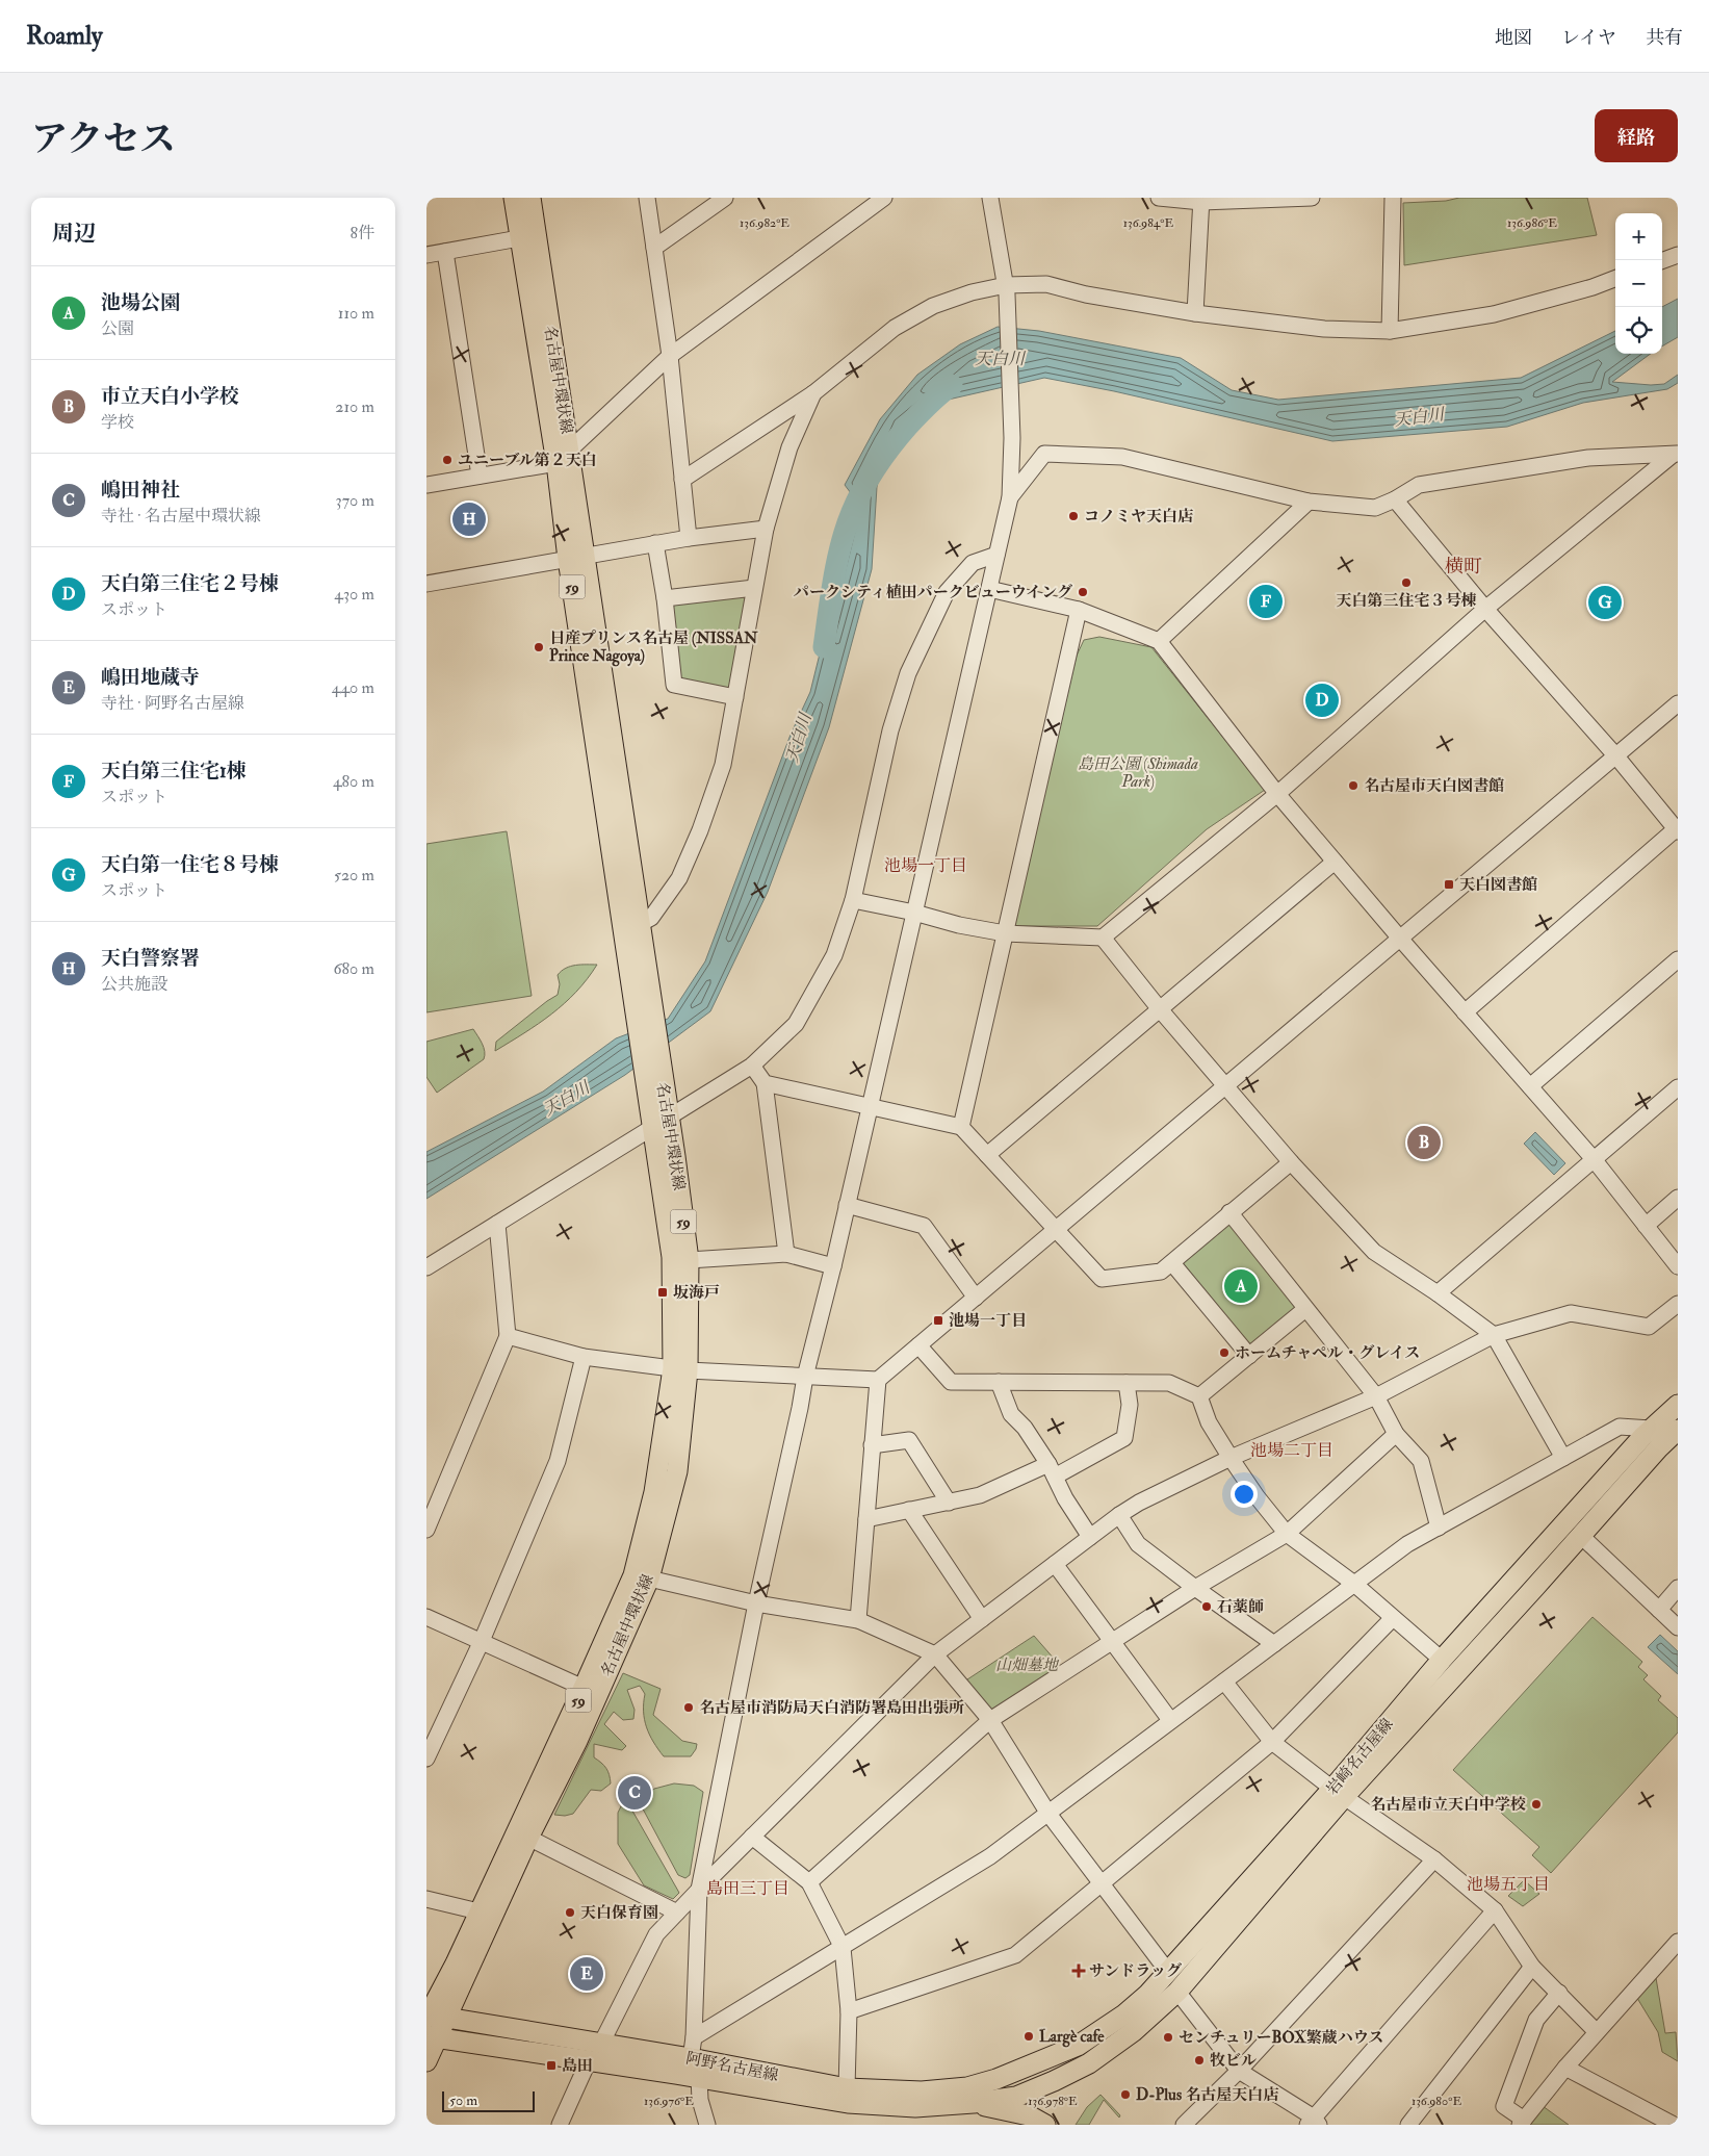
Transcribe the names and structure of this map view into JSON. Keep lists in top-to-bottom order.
{
  "streets": {
    "main road": [
      "名古屋中環状線",
      "59",
      "岩崎名古屋線",
      "阿野名古屋線"
    ]
  },
  "crossings": [
    ["名古屋中環状線", "阿野名古屋線"],
    ["岩崎名古屋線", "阿野名古屋線"]
  ],
  "districts": [
    "横町",
    "池場一丁目",
    "池場二丁目",
    "池場五丁目",
    "島田三丁目"
  ],
  "water": ["天白川"],
  "parks": ["島田公園 (Shimada Park)", "山畑墓地"],
  "places": {
    "other": [
      "ユニーブル第２天白",
      "コノミヤ天白店",
      "天白第三住宅３号棟",
      "パークシティ植田パークビューウイング",
      "日産プリンス名古屋 (NISSAN Prince Nagoya)",
      "名古屋市天白図書館",
      "ホームチャペル・グレイス",
      "石薬師",
      "名古屋市消防局天白消防署島田出張所",
      "名古屋市立天白中学校",
      "天白保育園",
      "Largè cafe",
      "センチュリーBOX繁蔵ハウス",
      "牧ビル",
      "D-Plus 名古屋天白店"
    ],
    "transit": [
      "天白図書館",
      "坂海戸",
      "池場一丁目",
      "島田"
    ],
    "health": ["サンドラッグ"]
  },
  "scale_bar": "50 m",
  "page": {
    "header": "Roamly",
    "nav": ["地図", "レイヤ", "共有"],
    "title": "アクセス",
    "buttons": "経路",
    "heading": ["周辺", "8件"],
    "map_buttons": ["+", "−"],
    "list": [
      {
        "mark": "A",
        "name": "池場公園",
        "note": "公園",
        "value": "110 m"
      },
      {
        "mark": "B",
        "name": "市立天白小学校",
        "note": "学校",
        "value": "210 m"
      },
      {
        "mark": "C",
        "name": "嶋田神社",
        "note": "寺社 · 名古屋中環状線",
        "value": "370 m"
      },
      {
        "mark": "D",
        "name": "天白第三住宅２号棟",
        "note": "スポット",
        "value": "430 m"
      },
      {
        "mark": "E",
        "name": "嶋田地蔵寺",
        "note": "寺社 · 阿野名古屋線",
        "value": "440 m"
      },
      {
        "mark": "F",
        "name": "天白第三住宅1棟",
        "note": "スポット",
        "value": "480 m"
      },
      {
        "mark": "G",
        "name": "天白第一住宅８号棟",
        "note": "スポット",
        "value": "520 m"
      },
      {
        "mark": "H",
        "name": "天白警察署",
        "note": "公共施設",
        "value": "680 m"
      }
    ],
    "pins": [
      "H",
      "F",
      "G",
      "D",
      "B",
      "A",
      "C",
      "E"
    ],
    "scale": "50 m"
  },
  "coordinates": [
    "136.982°E",
    "136.984°E",
    "136.986°E",
    "136.976°E",
    "136.978°E",
    "136.980°E"
  ]
}
